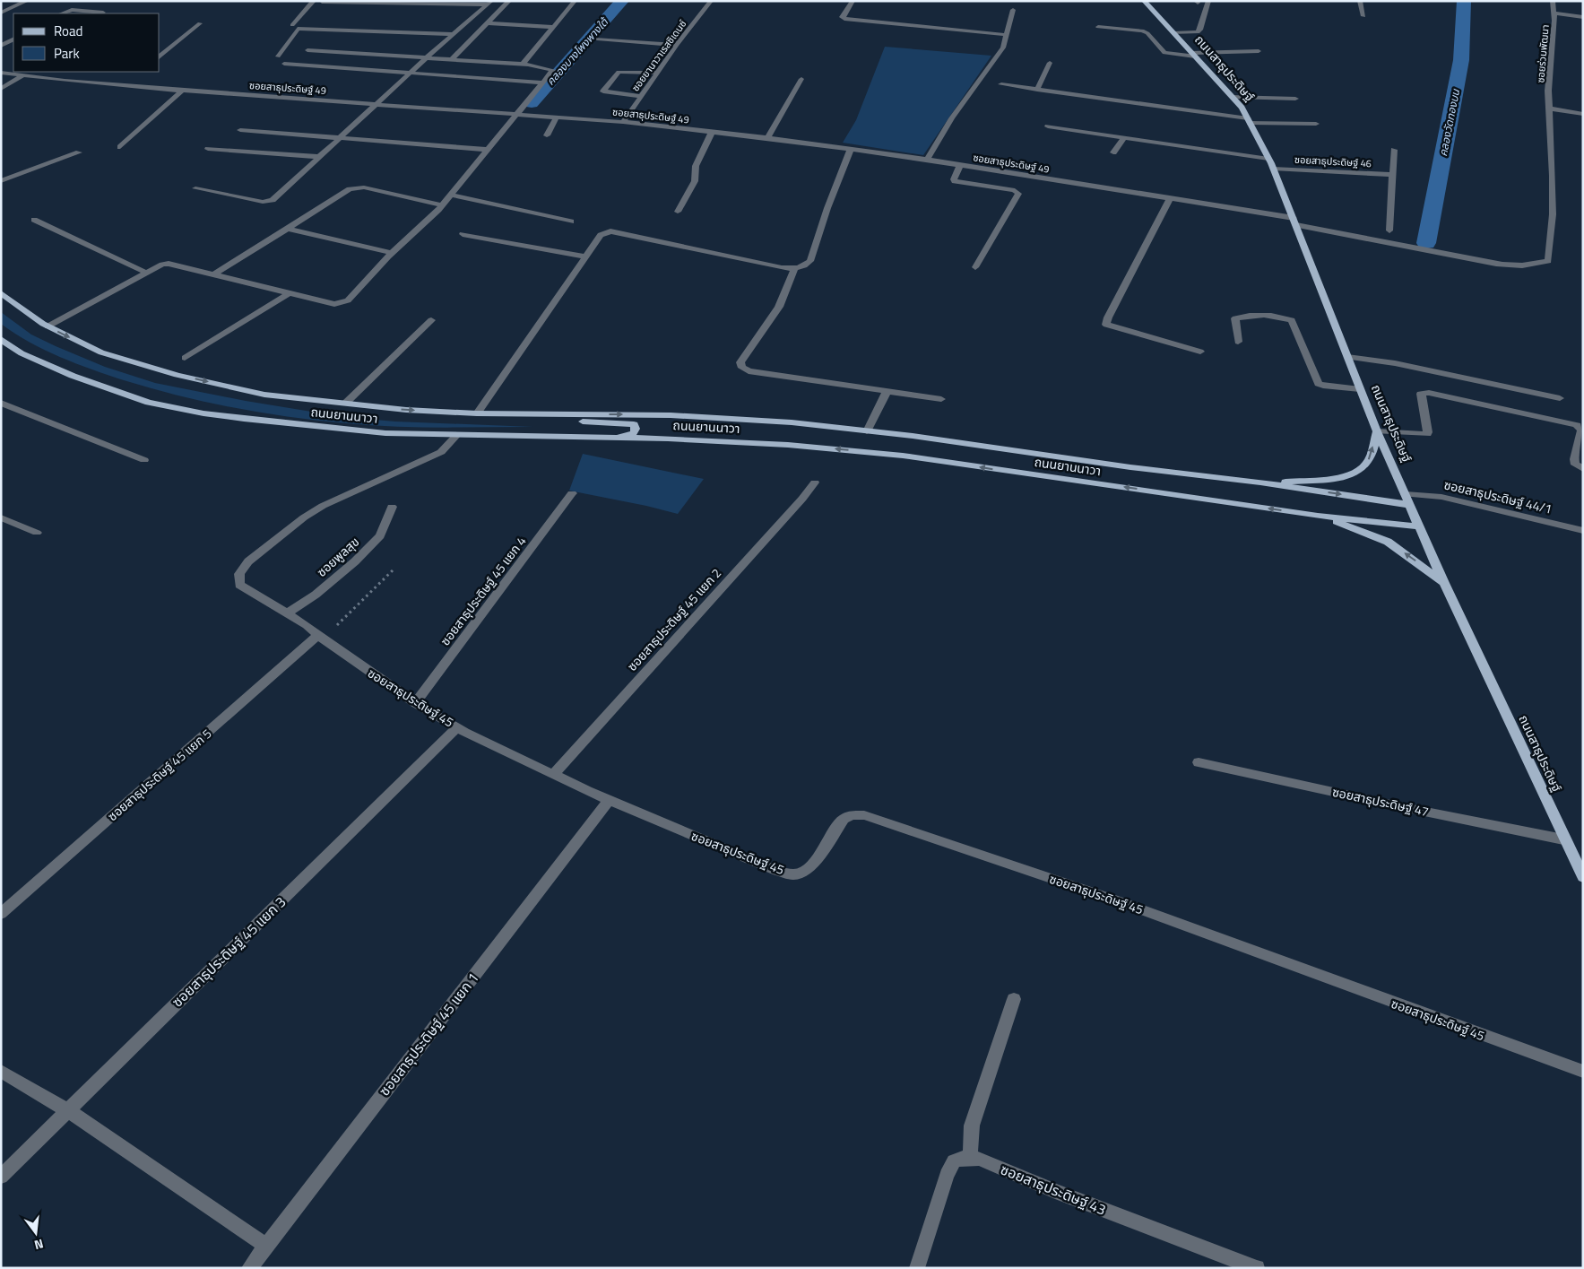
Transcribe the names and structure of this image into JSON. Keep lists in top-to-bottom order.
{
  "streets": {
    "main road": ["ถนนสาธุประดิษฐ์", "ถนนยานนาวา"],
    "street": [
      "ซอยร่วมพัฒนา",
      "ซอยยานาวาเรสซิเดนซ์",
      "ซอยสาธุประดิษฐ์ 49",
      "ซอยสาธุประดิษฐ์ 46",
      "ซอยสาธุประดิษฐ์ 44/1",
      "ซอยพูลสุข",
      "ซอยสาธุประดิษฐ์ 45 แยก 4",
      "ซอยสาธุประดิษฐ์ 45 แยก 2",
      "ซอยสาธุประดิษฐ์ 45",
      "ซอยสาธุประดิษฐ์ 45 แยก 5",
      "ซอยสาธุประดิษฐ์ 47",
      "ซอยสาธุประดิษฐ์ 45 แยก 3",
      "ซอยสาธุประดิษฐ์ 45 แยก 1",
      "ซอยสาธุประดิษฐ์ 43"
    ]
  },
  "crossings": [
    ["ซอยร่วมพัฒนา", "ถนนสาธุประดิษฐ์"],
    ["ซอยร่วมพัฒนา", "ซอยสาธุประดิษฐ์ 49"],
    ["ซอยยานาวาเรสซิเดนซ์", "ซอยสาธุประดิษฐ์ 49"],
    ["ถนนสาธุประดิษฐ์", "ซอยสาธุประดิษฐ์ 49"],
    ["ถนนสาธุประดิษฐ์", "ซอยสาธุประดิษฐ์ 46"],
    ["ถนนสาธุประดิษฐ์", "ถนนยานนาวา"],
    ["ถนนสาธุประดิษฐ์", "ซอยสาธุประดิษฐ์ 44/1"],
    ["ถนนสาธุประดิษฐ์", "ซอยสาธุประดิษฐ์ 47"],
    ["ถนนยานนาวา", "ซอยสาธุประดิษฐ์ 44/1"],
    ["ถนนยานนาวา", "ซอยสาธุประดิษฐ์ 45"],
    ["ซอยพูลสุข", "ซอยสาธุประดิษฐ์ 45"],
    ["ซอยสาธุประดิษฐ์ 45 แยก 4", "ซอยสาธุประดิษฐ์ 45"],
    ["ซอยสาธุประดิษฐ์ 45 แยก 2", "ซอยสาธุประดิษฐ์ 45"],
    ["ซอยสาธุประดิษฐ์ 45", "ซอยสาธุประดิษฐ์ 45 แยก 5"],
    ["ซอยสาธุประดิษฐ์ 45", "ซอยสาธุประดิษฐ์ 45 แยก 3"],
    ["ซอยสาธุประดิษฐ์ 45", "ซอยสาธุประดิษฐ์ 45 แยก 1"]
  ],
  "water": ["คลองบางโพงพางใต้", "คลองวัดทองบน"],
  "legend": ["Road", "Park"],
  "north": "bottom"
}
